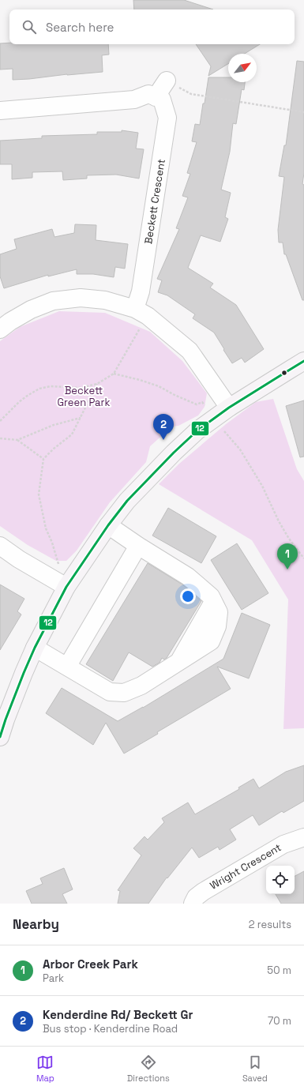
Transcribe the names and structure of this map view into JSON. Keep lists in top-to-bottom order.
{
  "streets": {
    "street": ["Beckett Crescent", "Wright Crescent"]
  },
  "parks": ["Beckett Green Park"],
  "lines": ["transit line 12"],
  "north": "top right",
  "page": {
    "search": "Search here",
    "pins": ["2", "1"],
    "heading": ["Nearby", "2 results"],
    "list": [
      {
        "mark": "1",
        "name": "Arbor Creek Park",
        "note": "Park",
        "value": "50 m"
      },
      {
        "mark": "2",
        "name": "Kenderdine Rd/ Beckett Gr",
        "note": "Bus stop · Kenderdine Road",
        "value": "70 m"
      }
    ],
    "nav": ["Map", "Directions", "Saved"]
  }
}
